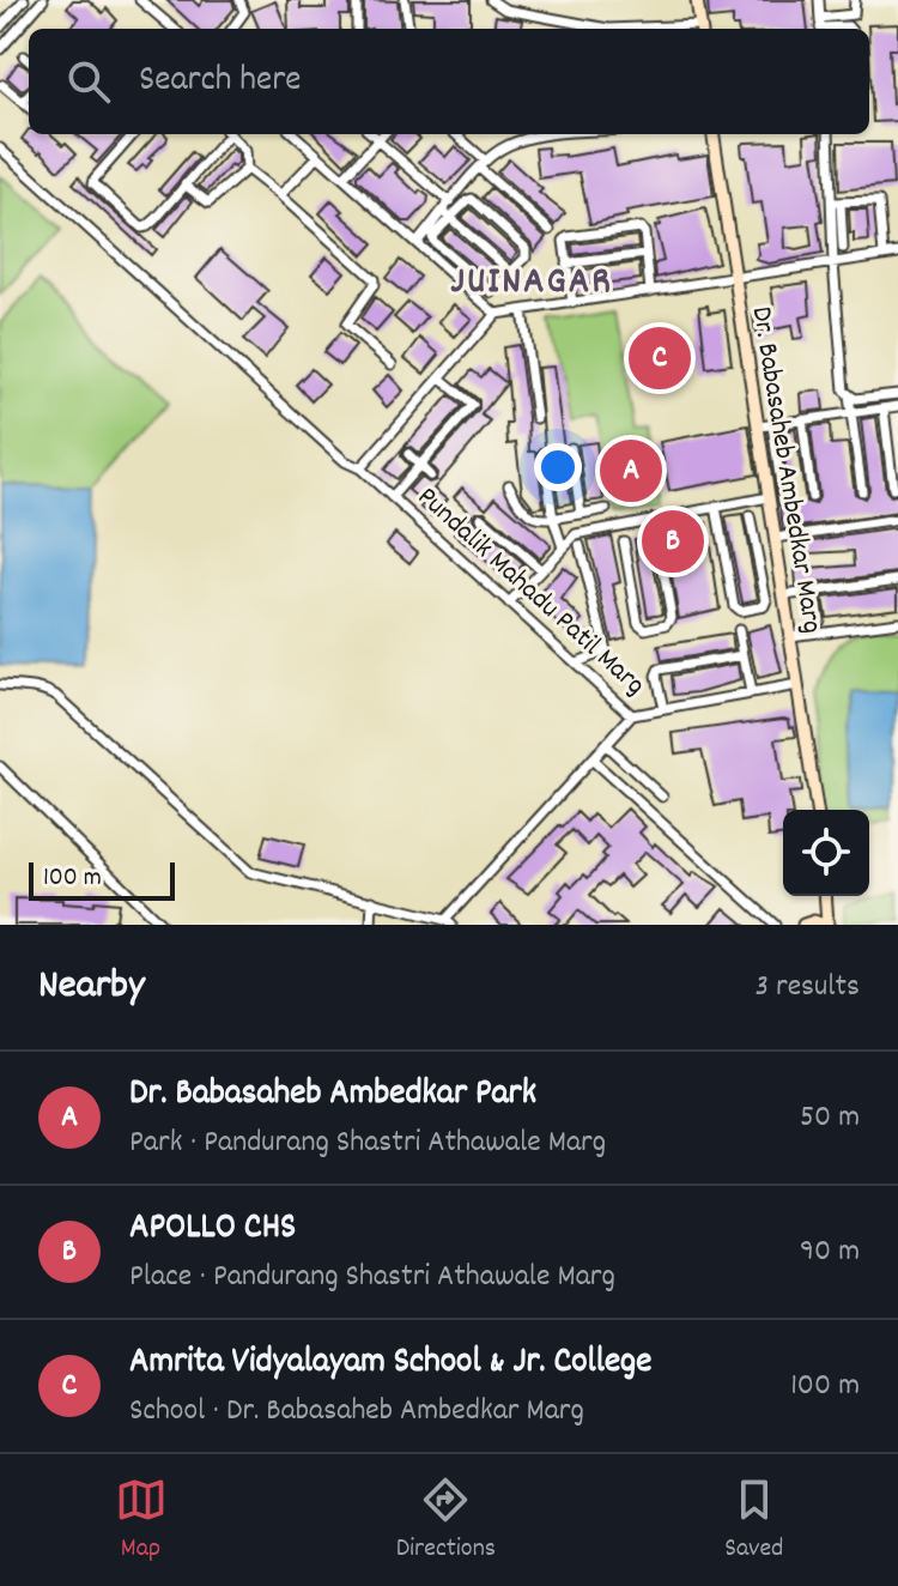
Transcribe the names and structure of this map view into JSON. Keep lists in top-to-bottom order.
{
  "streets": {
    "main road": ["Dr. Babasaheb Ambedkar Marg"],
    "street": ["Pundalik Mahadu Patil Marg"]
  },
  "crossings": [
    ["Dr. Babasaheb Ambedkar Marg", "Pundalik Mahadu Patil Marg"]
  ],
  "districts": ["JUINAGAR"],
  "scale_bar": "100 m",
  "page": {
    "search": "Search here",
    "pins": ["C", "A", "B"],
    "scale": "100 m",
    "heading": ["Nearby", "3 results"],
    "list": [
      {
        "mark": "A",
        "name": "Dr. Babasaheb Ambedkar Park",
        "note": "Park · Pandurang Shastri Athawale Marg",
        "value": "50 m"
      },
      {
        "mark": "B",
        "name": "APOLLO CHS",
        "note": "Place · Pandurang Shastri Athawale Marg",
        "value": "90 m"
      },
      {
        "mark": "C",
        "name": "Amrita Vidyalayam School & Jr. College",
        "note": "School · Dr. Babasaheb Ambedkar Marg",
        "value": "100 m"
      }
    ],
    "nav": ["Map", "Directions", "Saved"]
  }
}
